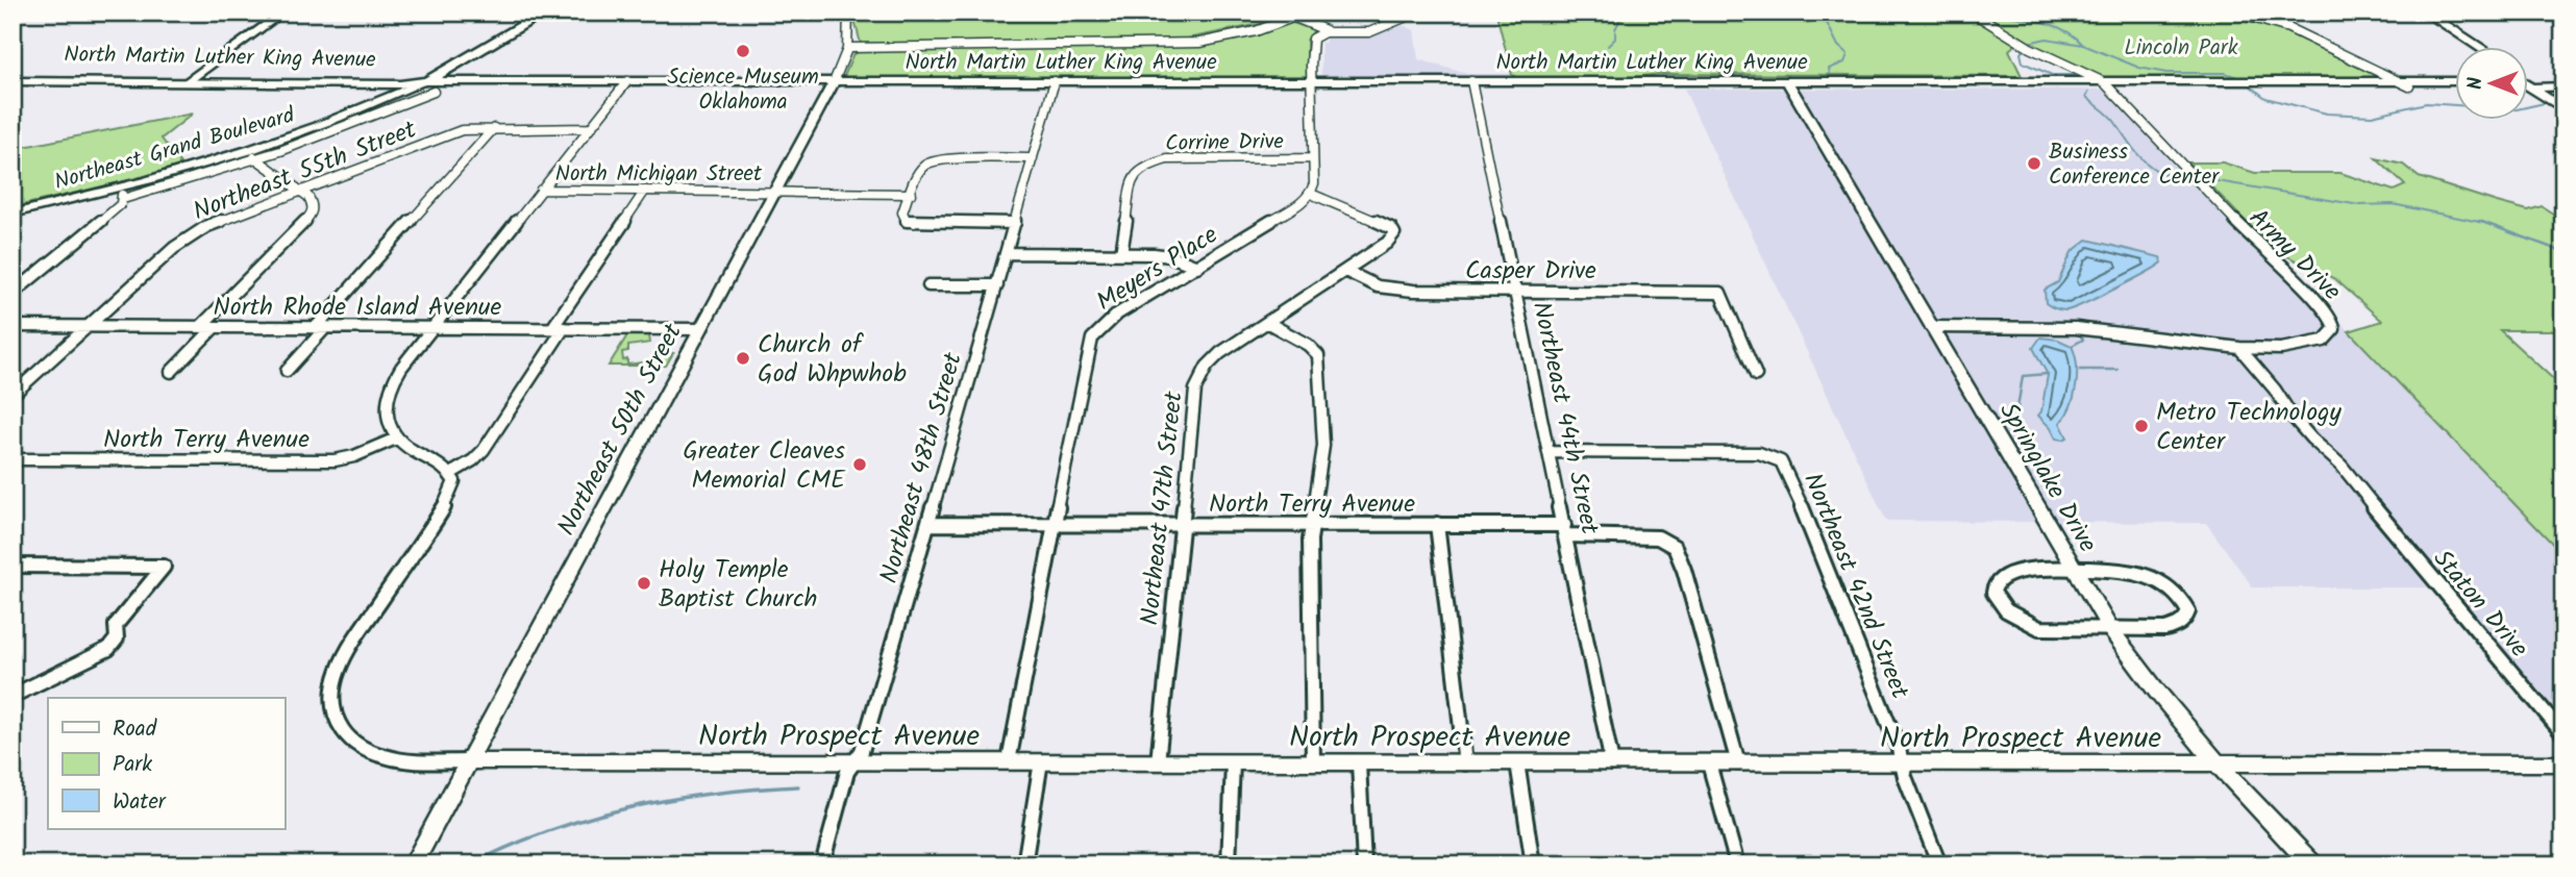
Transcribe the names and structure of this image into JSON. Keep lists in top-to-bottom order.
{
  "streets": {
    "main road": ["North Martin Luther King Avenue"],
    "street": [
      "Corrine Drive",
      "Northeast Grand Boulevard",
      "Northeast 55th Street",
      "North Michigan Street",
      "Army Drive",
      "Meyers Place",
      "Casper Drive",
      "North Rhode Island Avenue",
      "Northeast 44th Street",
      "Northeast 50th Street",
      "North Terry Avenue",
      "Northeast 48th Street",
      "Springlake Drive",
      "Northeast 47th Street",
      "Northeast 42nd Street",
      "Staton Drive",
      "North Prospect Avenue"
    ]
  },
  "crossings": [
    ["North Martin Luther King Avenue", "Northeast Grand Boulevard"],
    ["North Martin Luther King Avenue", "Army Drive"],
    ["North Martin Luther King Avenue", "Northeast 44th Street"],
    ["North Martin Luther King Avenue", "Northeast 50th Street"],
    ["North Martin Luther King Avenue", "Northeast 48th Street"],
    ["North Martin Luther King Avenue", "Springlake Drive"],
    ["Northeast 55th Street", "North Rhode Island Avenue"],
    ["North Michigan Street", "Northeast 50th Street"],
    ["Army Drive", "Springlake Drive"],
    ["Army Drive", "Staton Drive"],
    ["Meyers Place", "North Terry Avenue"],
    ["Meyers Place", "Northeast 47th Street"],
    ["Meyers Place", "North Prospect Avenue"],
    ["Casper Drive", "Northeast 44th Street"],
    ["Casper Drive", "Northeast 47th Street"],
    ["North Rhode Island Avenue", "Northeast 50th Street"],
    ["Northeast 44th Street", "North Terry Avenue"],
    ["Northeast 44th Street", "Northeast 42nd Street"],
    ["Northeast 44th Street", "North Prospect Avenue"],
    ["Northeast 50th Street", "North Prospect Avenue"],
    ["North Terry Avenue", "Northeast 48th Street"],
    ["North Terry Avenue", "Northeast 47th Street"],
    ["North Terry Avenue", "North Prospect Avenue"],
    ["Northeast 48th Street", "North Prospect Avenue"],
    ["Springlake Drive", "North Prospect Avenue"],
    ["Northeast 47th Street", "North Prospect Avenue"],
    ["Northeast 42nd Street", "North Prospect Avenue"]
  ],
  "parks": ["Lincoln Park"],
  "places": [
    "Science Museum Oklahoma",
    "Business Conference Center",
    "Church of God Whpwhob",
    "Metro Technology Center",
    "Greater Cleaves Memorial CME",
    "Holy Temple Baptist Church"
  ],
  "legend": ["Road", "Park", "Water"],
  "north": "left"
}
